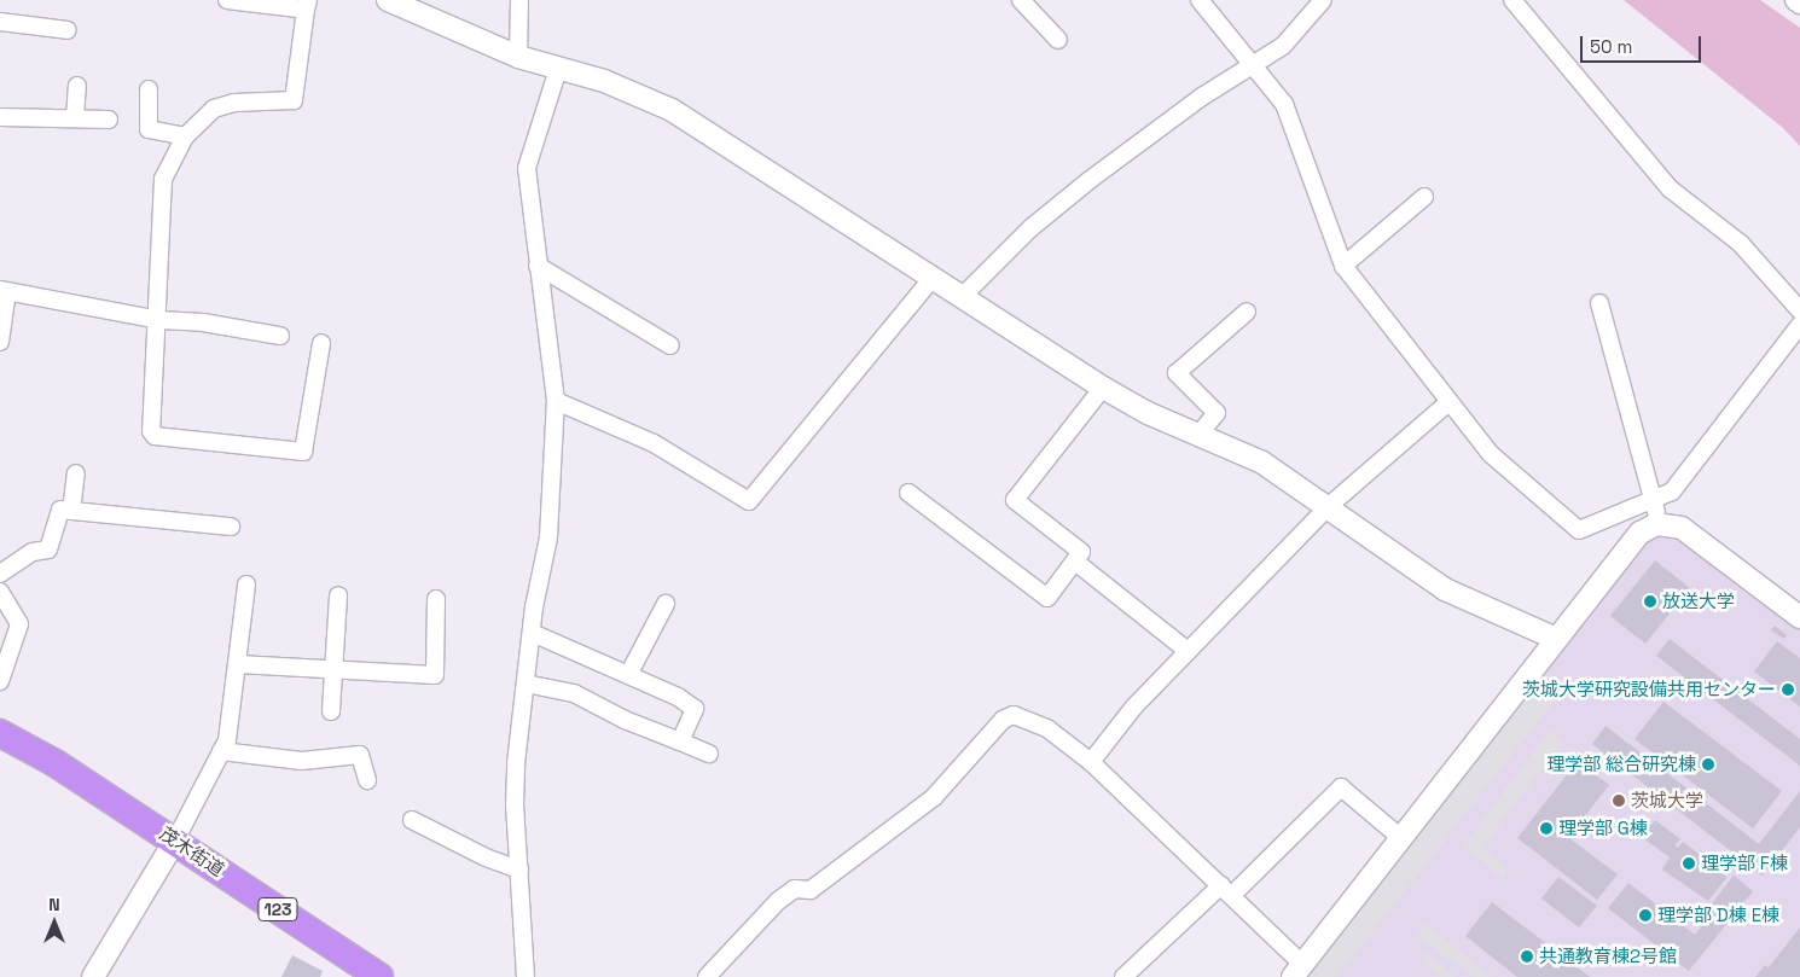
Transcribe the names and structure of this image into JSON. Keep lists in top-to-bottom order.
{
  "streets": {
    "highway": ["茂木街道", "123"]
  },
  "places": [
    "放送大学",
    "茨城大学研究設備共用センター",
    "理学部 総合研究棟",
    "茨城大学",
    "理学部 G棟",
    "理学部 F棟",
    "理学部 D棟 E棟",
    "共通教育棟2号館"
  ],
  "scale_bar": "50 m",
  "north": "top"
}
